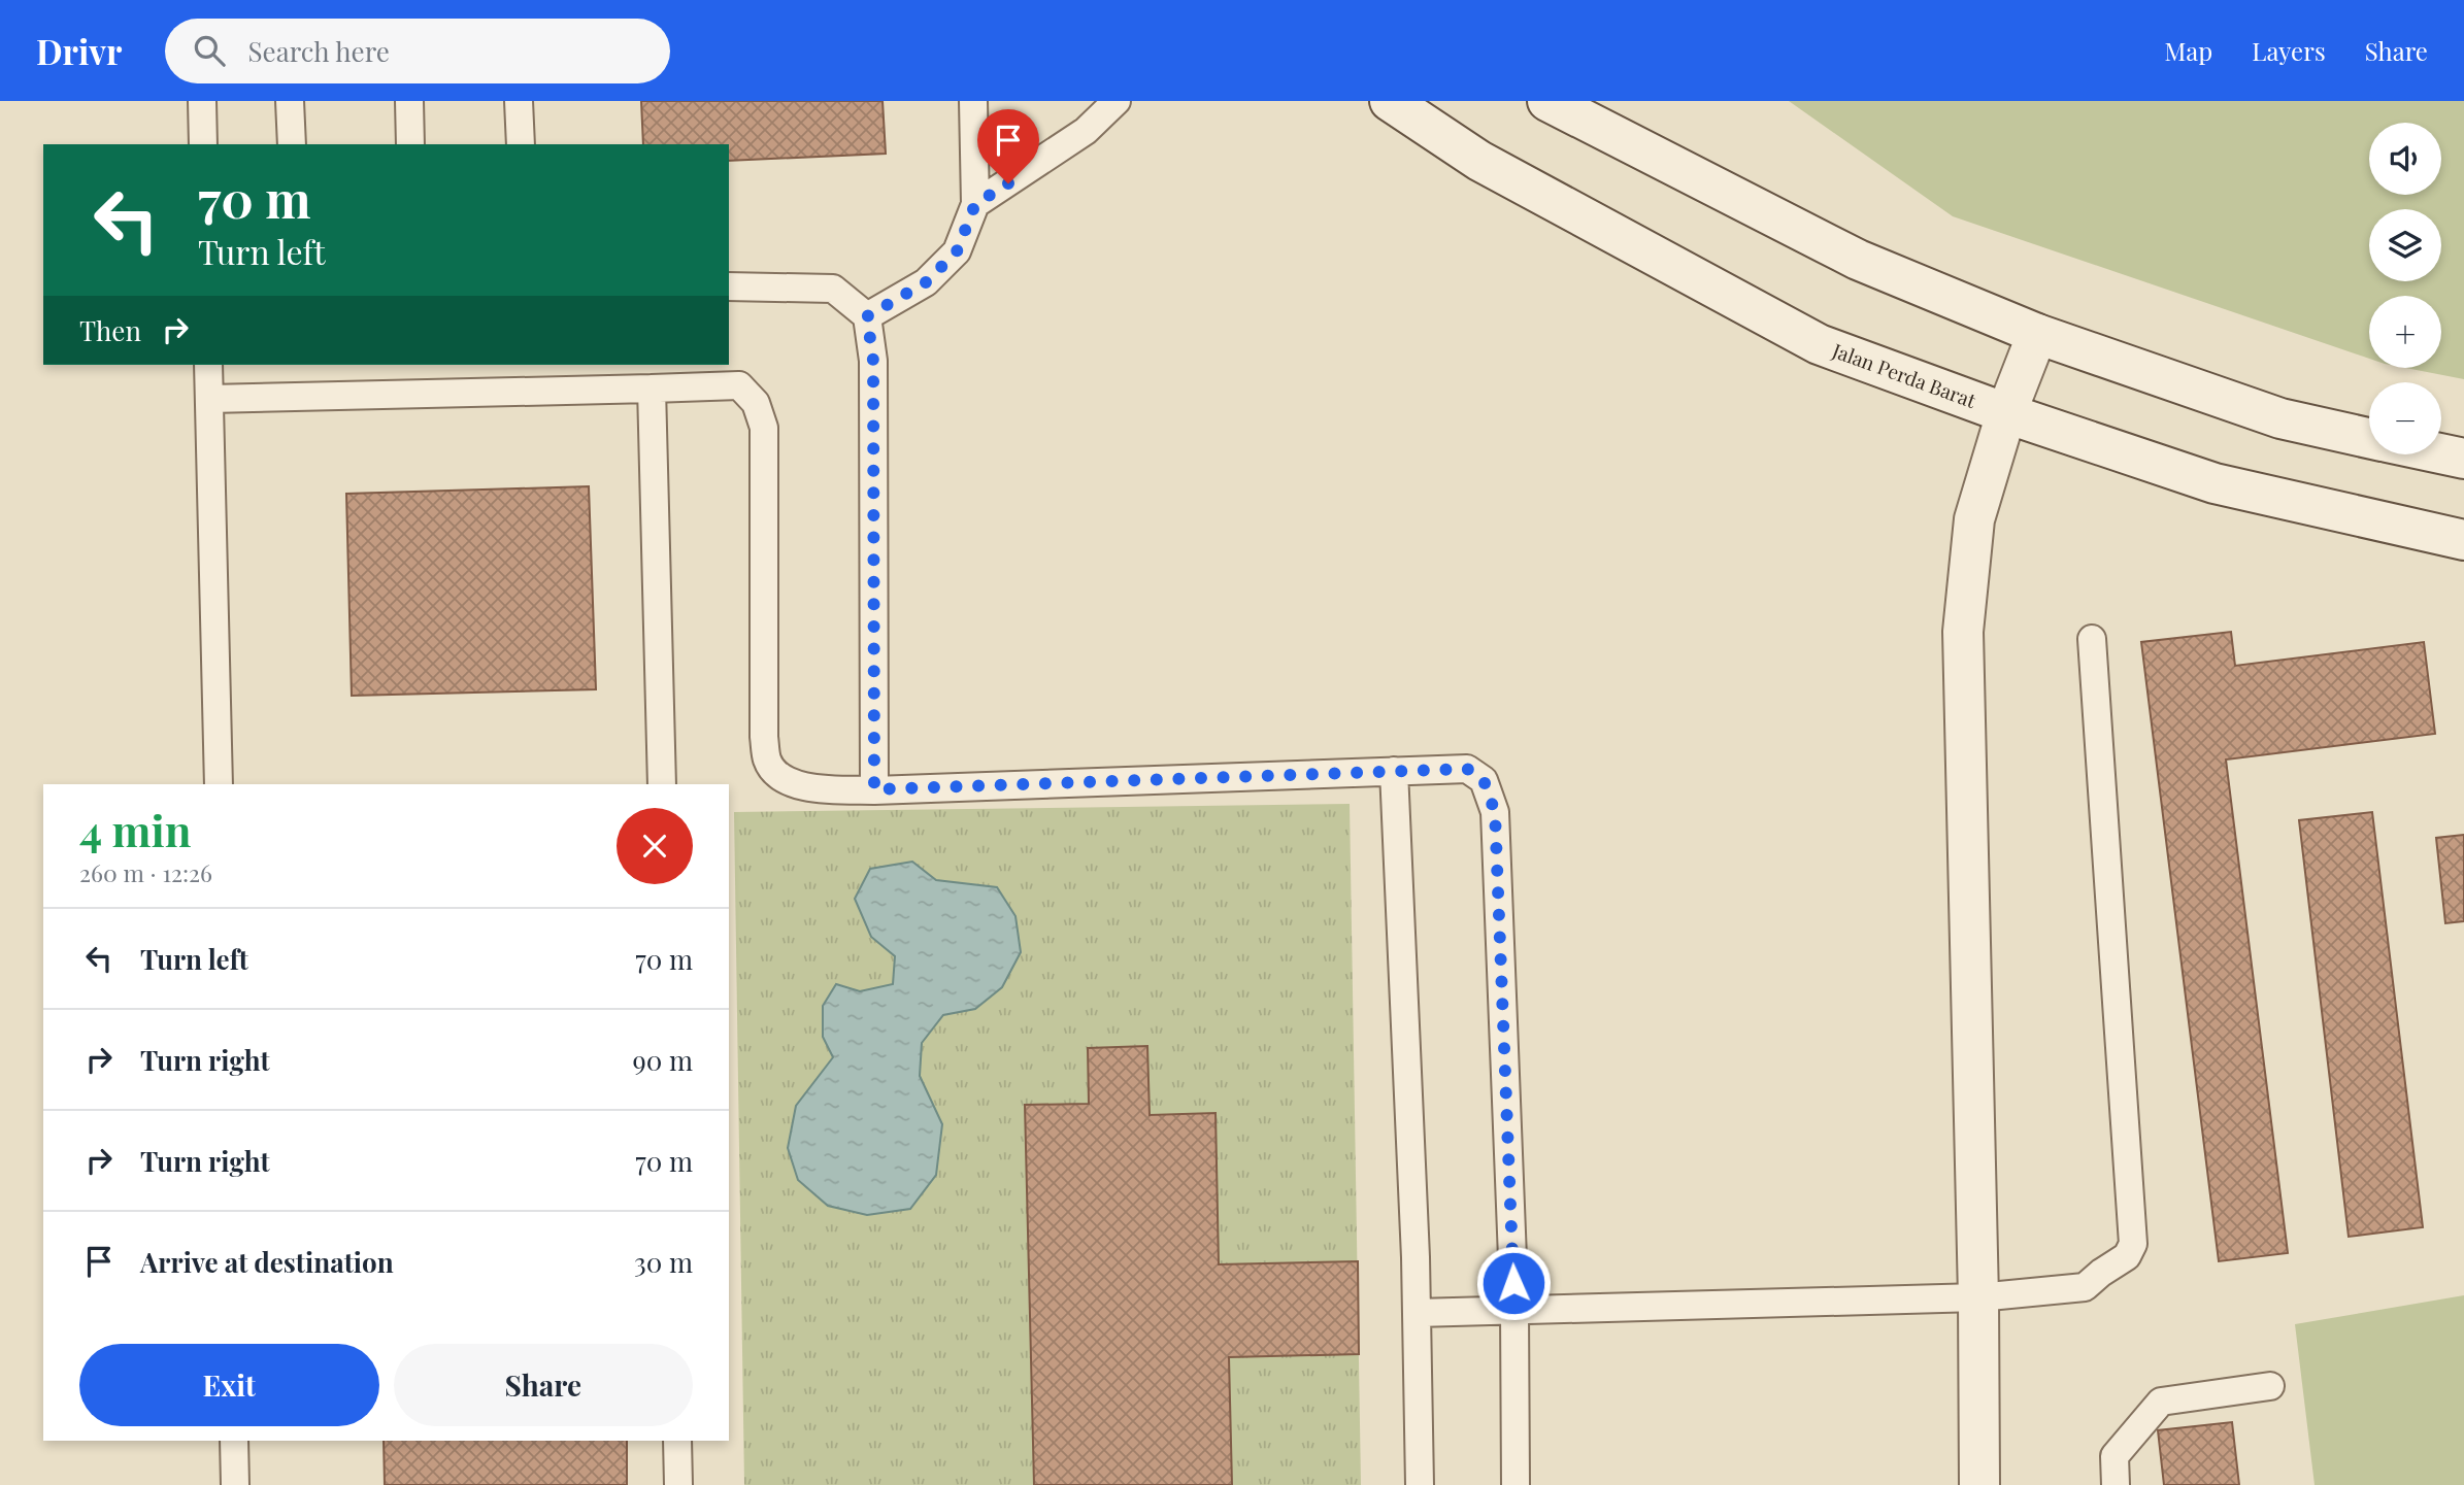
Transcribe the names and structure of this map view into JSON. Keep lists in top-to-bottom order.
{
  "streets": {
    "street": ["Jalan Perda Barat"]
  },
  "page": {
    "header": "Drivr",
    "search": "Search here",
    "nav": ["Map", "Layers", "Share"],
    "map_buttons": ["+", "−"],
    "turn": ["70 m", "Turn left"],
    "then": "Then",
    "heading": ["4 min", "260 m · 12:26"],
    "list": [
      {
        "name": "Turn left",
        "value": "70 m"
      },
      {
        "name": "Turn right",
        "value": "90 m"
      },
      {
        "name": "Turn right",
        "value": "70 m"
      },
      {
        "name": "Arrive at destination",
        "value": "30 m"
      }
    ],
    "buttons": ["Exit", "Share"]
  }
}
